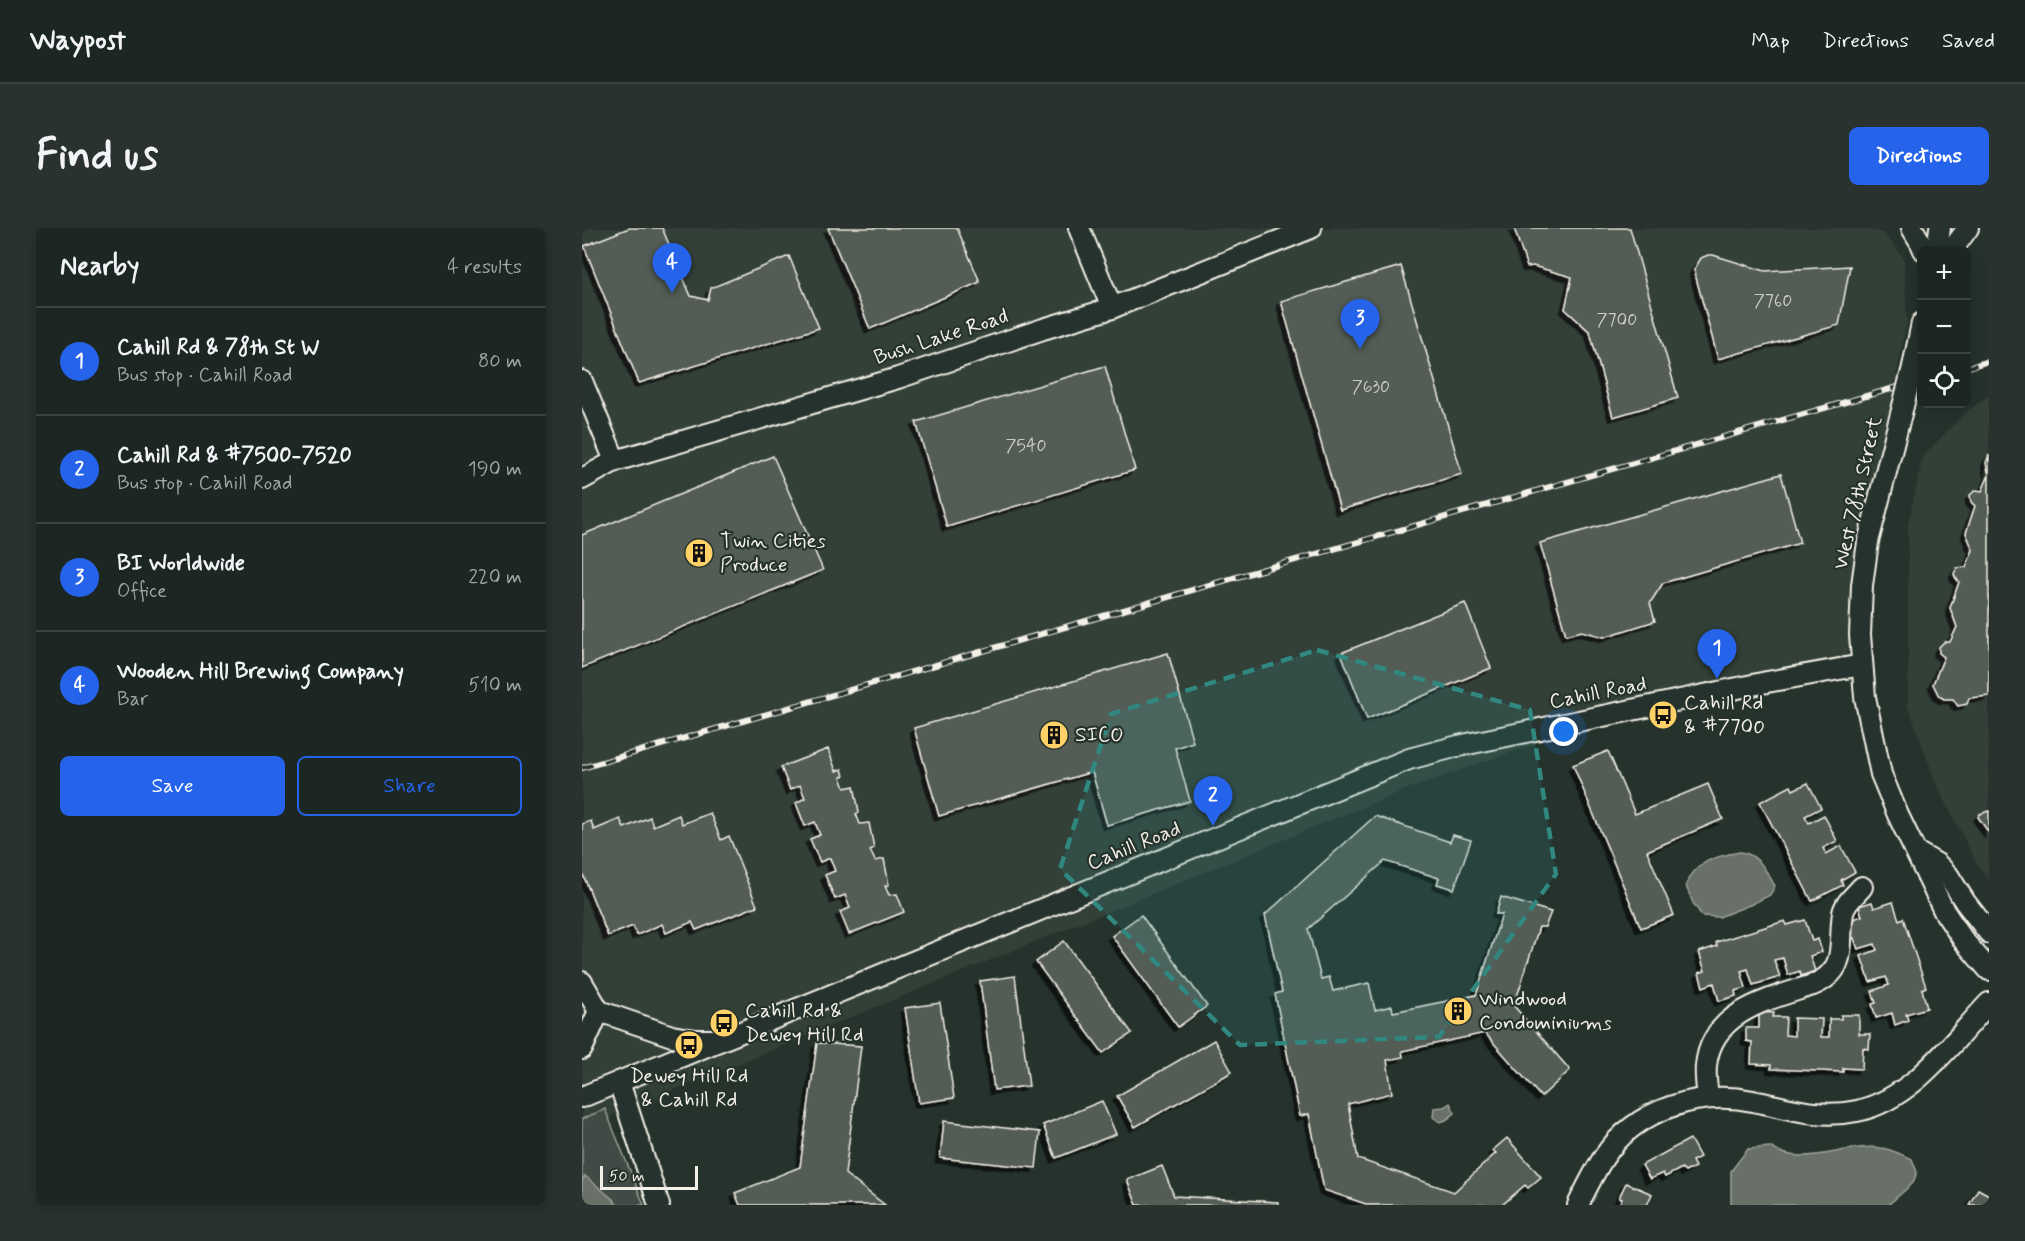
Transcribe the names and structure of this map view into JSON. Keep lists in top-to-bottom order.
{
  "streets": {
    "street": ["Bush Lake Road", "West 78th Street", "Cahill Road"]
  },
  "crossings": [
    ["West 78th Street", "Cahill Road"]
  ],
  "places": {
    "building": ["Twin Cities Produce", "SICO", "Windwood Condominiums"],
    "bus stop": ["Cahill Rd & #7700", "Cahill Rd & Dewey Hill Rd", "Dewey Hill Rd & Cahill Rd"]
  },
  "house_numbers": [
    "7760",
    "7700",
    "7630",
    "7540"
  ],
  "scale_bar": "50 m",
  "page": {
    "header": "Waypost",
    "nav": ["Map", "Directions", "Saved"],
    "buttons": [
      "Directions",
      ["Save", "Share"]
    ],
    "title": "Find us",
    "heading": ["Nearby", "4 results"],
    "pins": [
      "4",
      "3",
      "1",
      "2"
    ],
    "map_buttons": ["+", "−"],
    "list": [
      {
        "mark": "1",
        "name": "Cahill Rd & 78th St W",
        "note": "Bus stop · Cahill Road",
        "value": "80 m"
      },
      {
        "mark": "2",
        "name": "Cahill Rd & #7500-7520",
        "note": "Bus stop · Cahill Road",
        "value": "190 m"
      },
      {
        "mark": "3",
        "name": "BI Worldwide",
        "note": "Office",
        "value": "220 m"
      },
      {
        "mark": "4",
        "name": "Wooden Hill Brewing Company",
        "note": "Bar",
        "value": "510 m"
      }
    ],
    "scale": "50 m"
  }
}
